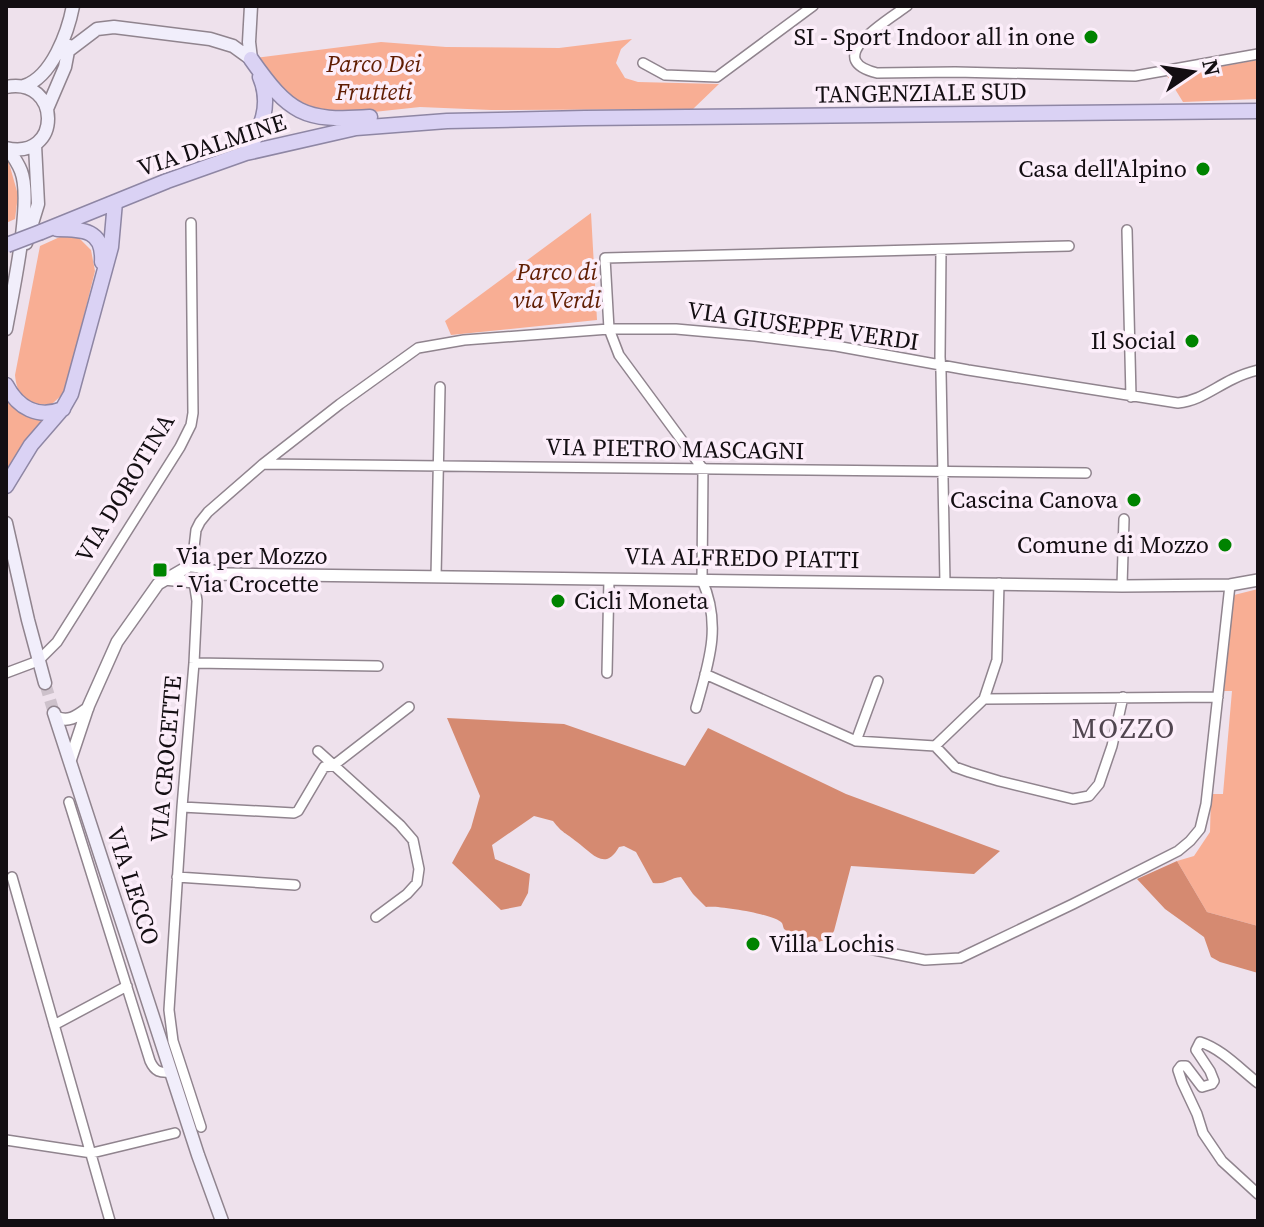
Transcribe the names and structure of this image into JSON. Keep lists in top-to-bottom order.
{
  "streets": {
    "highway": ["TANGENZIALE SUD", "VIA DALMINE"],
    "main road": ["VIA LECCO"],
    "street": [
      "VIA GIUSEPPE VERDI",
      "VIA PIETRO MASCAGNI",
      "VIA DOROTINA",
      "VIA ALFREDO PIATTI",
      "VIA CROCETTE"
    ]
  },
  "crossings": [
    ["TANGENZIALE SUD", "VIA DALMINE"],
    ["VIA GIUSEPPE VERDI", "VIA PIETRO MASCAGNI"],
    ["VIA GIUSEPPE VERDI", "VIA ALFREDO PIATTI"],
    ["VIA GIUSEPPE VERDI", "VIA CROCETTE"],
    ["VIA ALFREDO PIATTI", "VIA CROCETTE"]
  ],
  "districts": ["MOZZO"],
  "parks": ["Parco Dei Frutteti", "Parco di via Verdi"],
  "places": {
    "other": [
      "SI - Sport Indoor all in one",
      "Casa dell'Alpino",
      "Il Social",
      "Cascina Canova",
      "Comune di Mozzo",
      "Cicli Moneta",
      "Villa Lochis"
    ],
    "transit": ["Via per Mozzo - Via Crocette"]
  },
  "north": "right"
}
